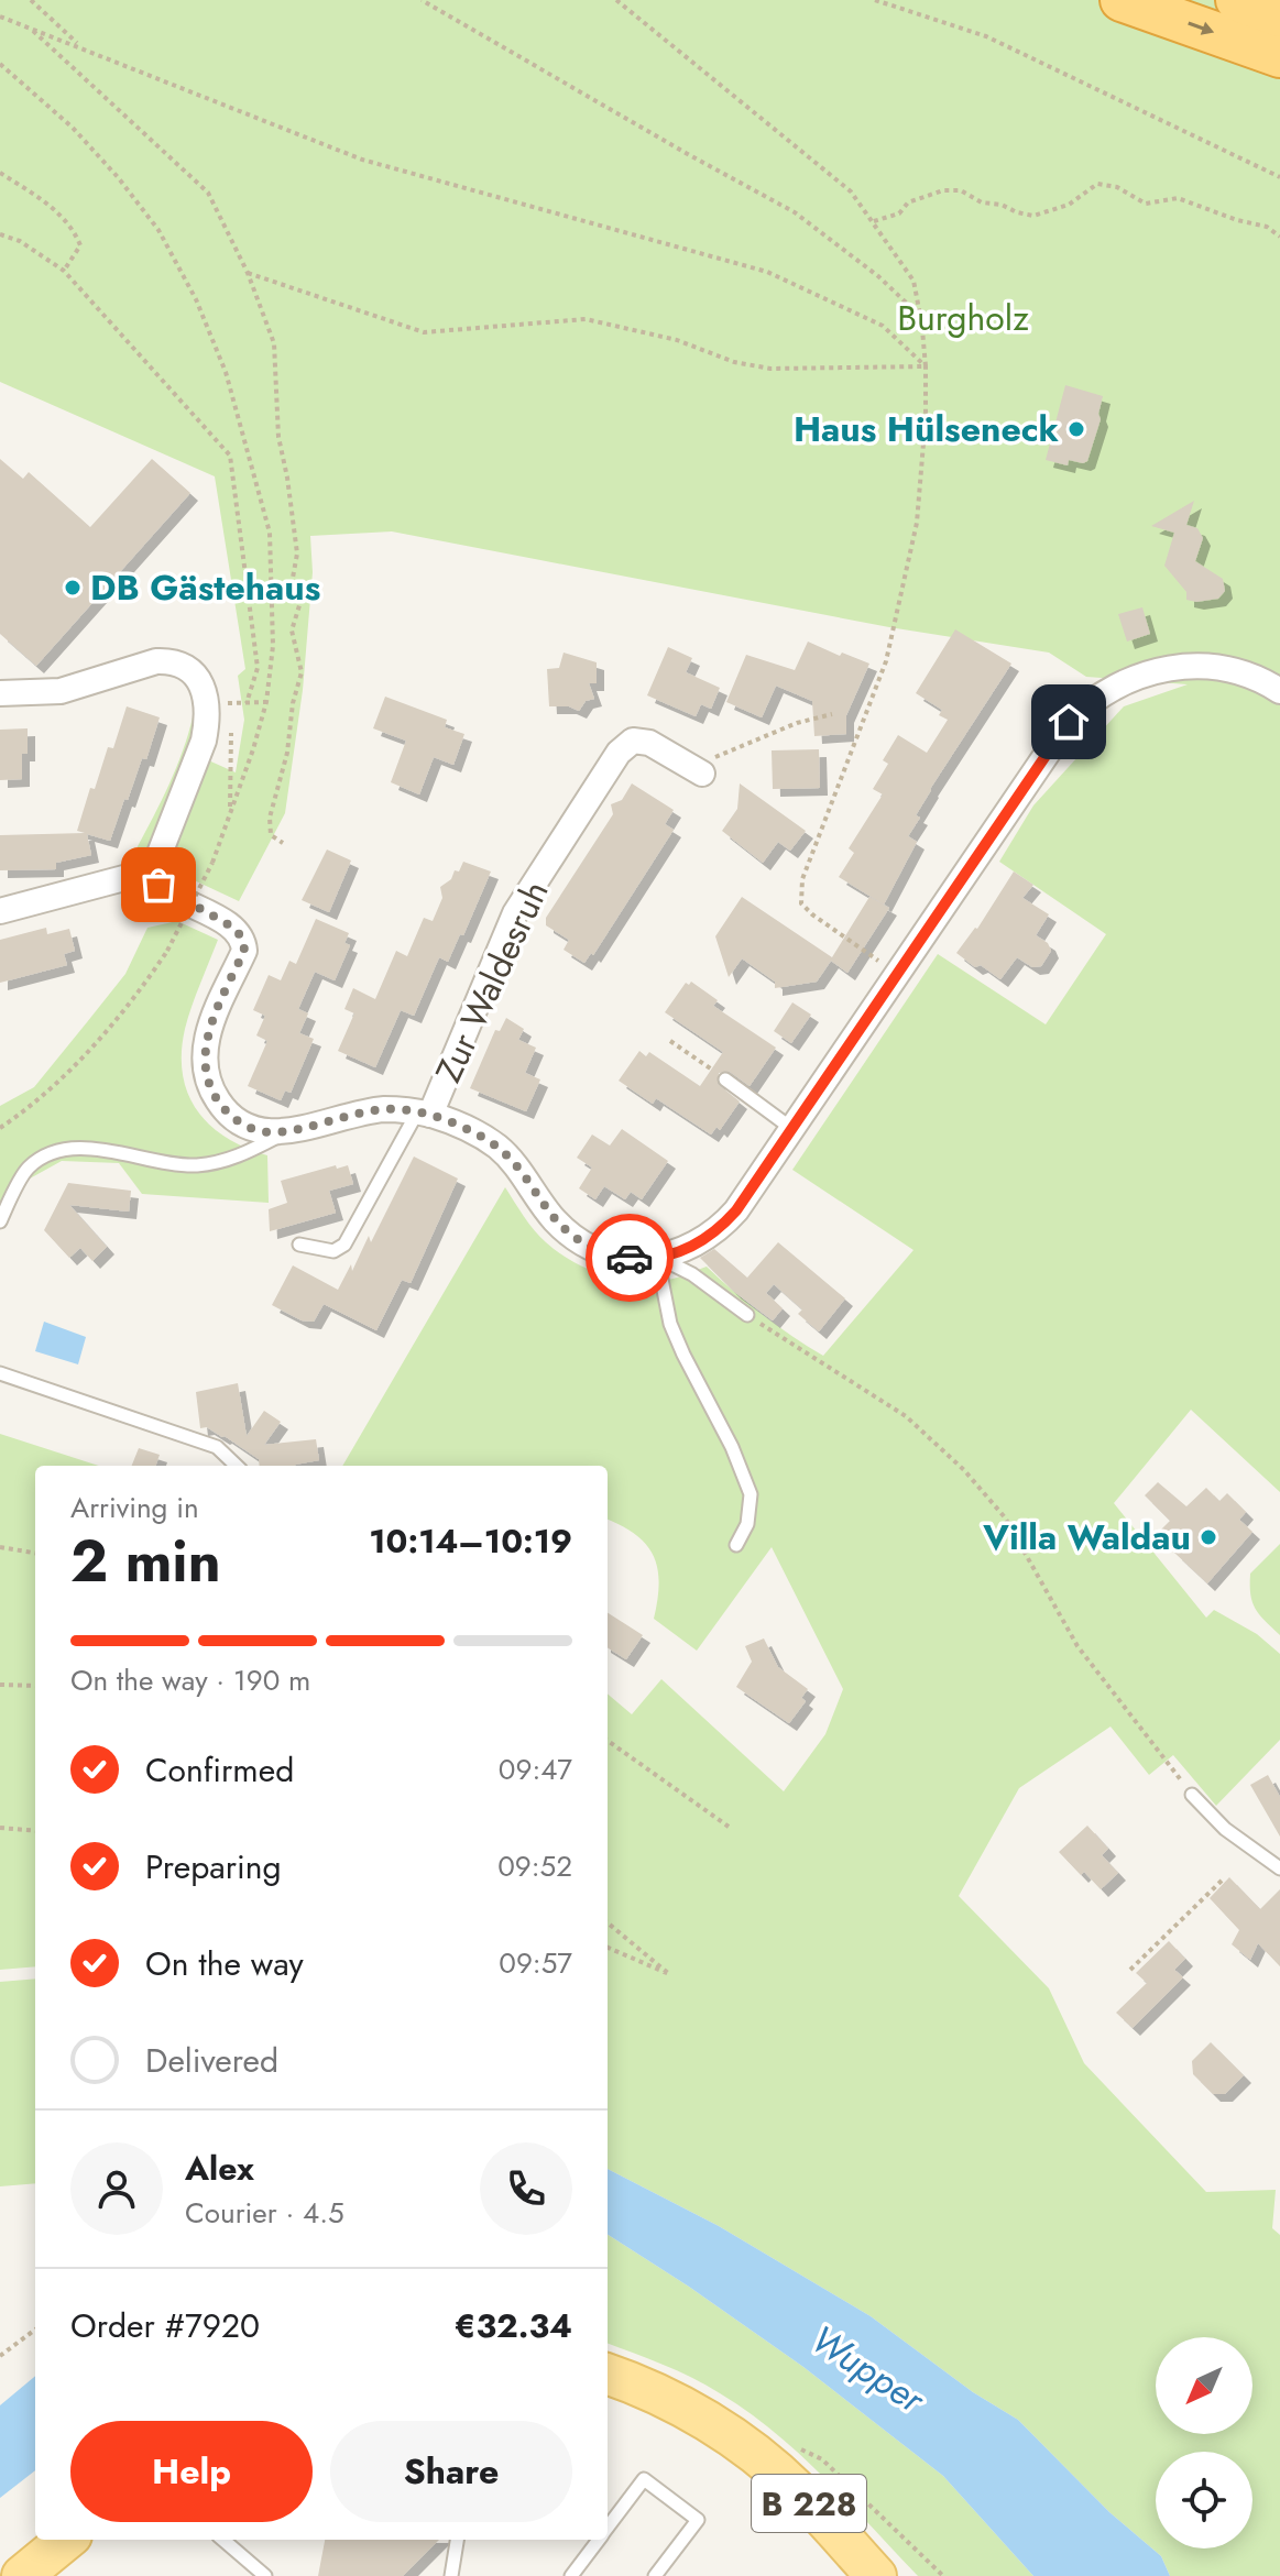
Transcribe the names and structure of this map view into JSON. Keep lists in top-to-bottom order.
{
  "streets": {
    "main road": ["B 228"],
    "street": ["Zur Waldesruh"]
  },
  "water": ["Wupper"],
  "parks": ["Burgholz"],
  "places": ["Haus Hülseneck", "DB Gästehaus", "Villa Waldau"],
  "north": "bottom left",
  "page": {
    "heading": ["2 min", "Arriving in", "10:14–10:19"],
    "panel": [
      "Alex",
      "Courier · 4.5",
      "Order #7920",
      "€32.34"
    ],
    "bar": "On the way · 190 m",
    "list": [
      ["Confirmed", "09:47"],
      ["Preparing", "09:52"],
      ["On the way", "09:57"],
      "Delivered"
    ],
    "buttons": ["Help", "Share"]
  }
}
